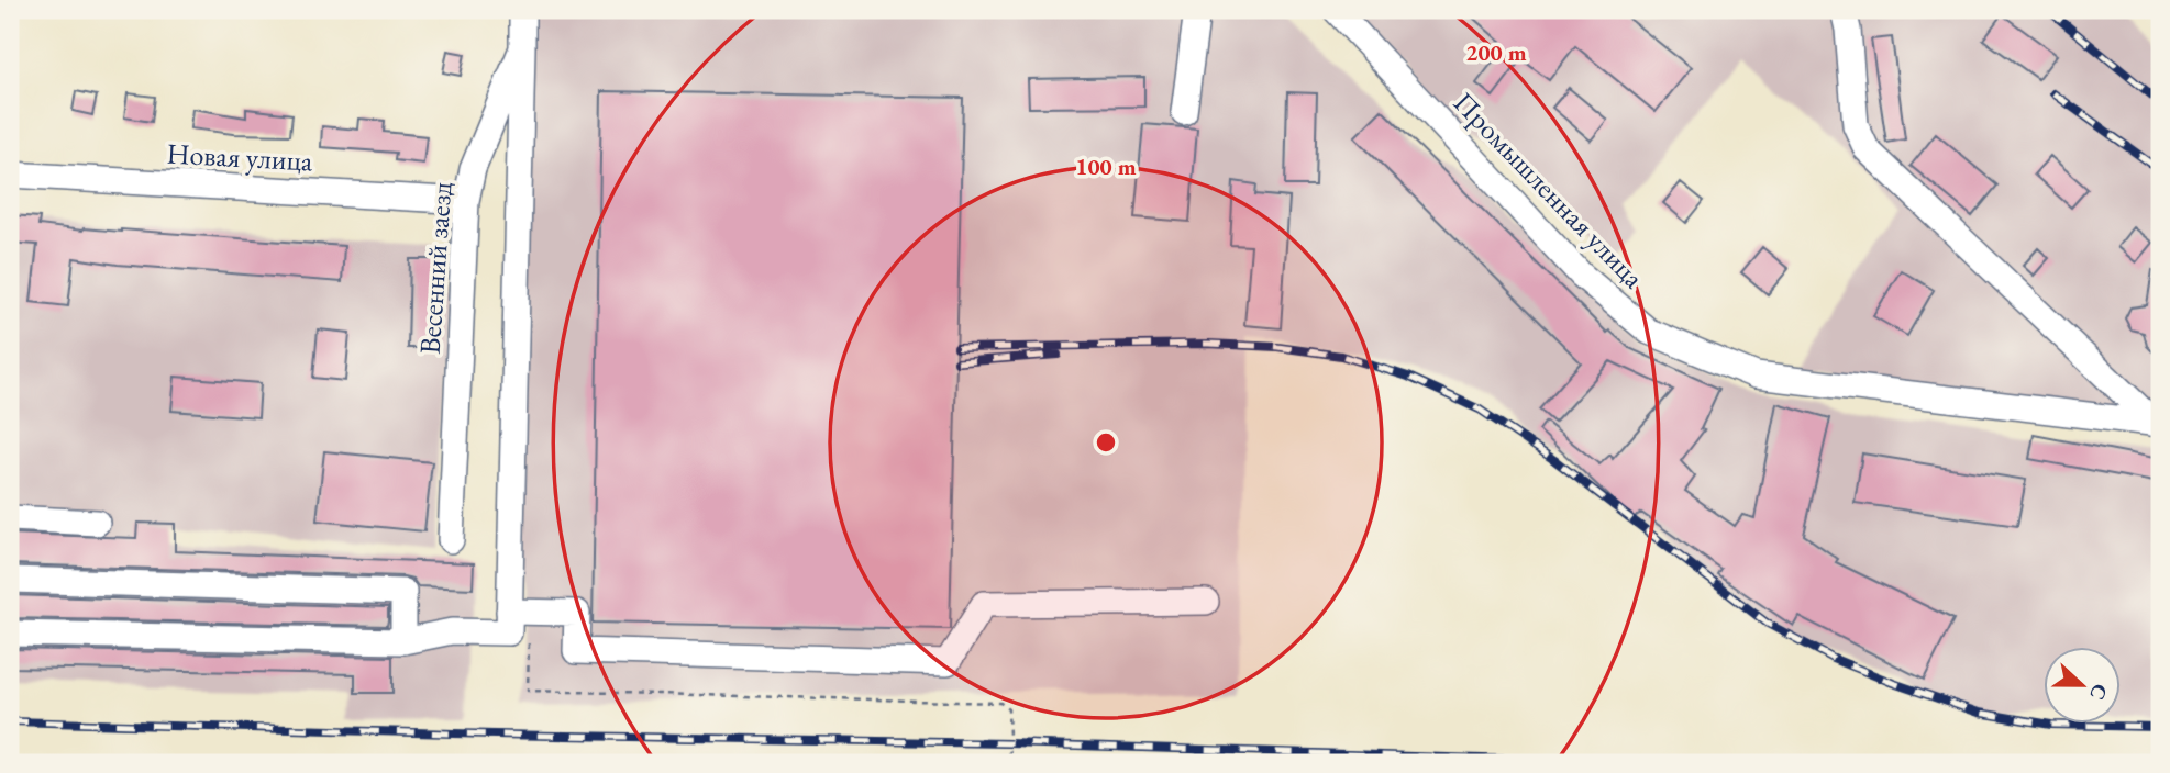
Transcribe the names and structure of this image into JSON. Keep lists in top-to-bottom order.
{
  "streets": {
    "street": ["Новая улица", "Промышленная улица", "Весенний заезд"]
  },
  "crossings": [
    ["Новая улица", "Весенний заезд"]
  ],
  "north": "right",
  "rings": ["200 m", "100 m"]
}
